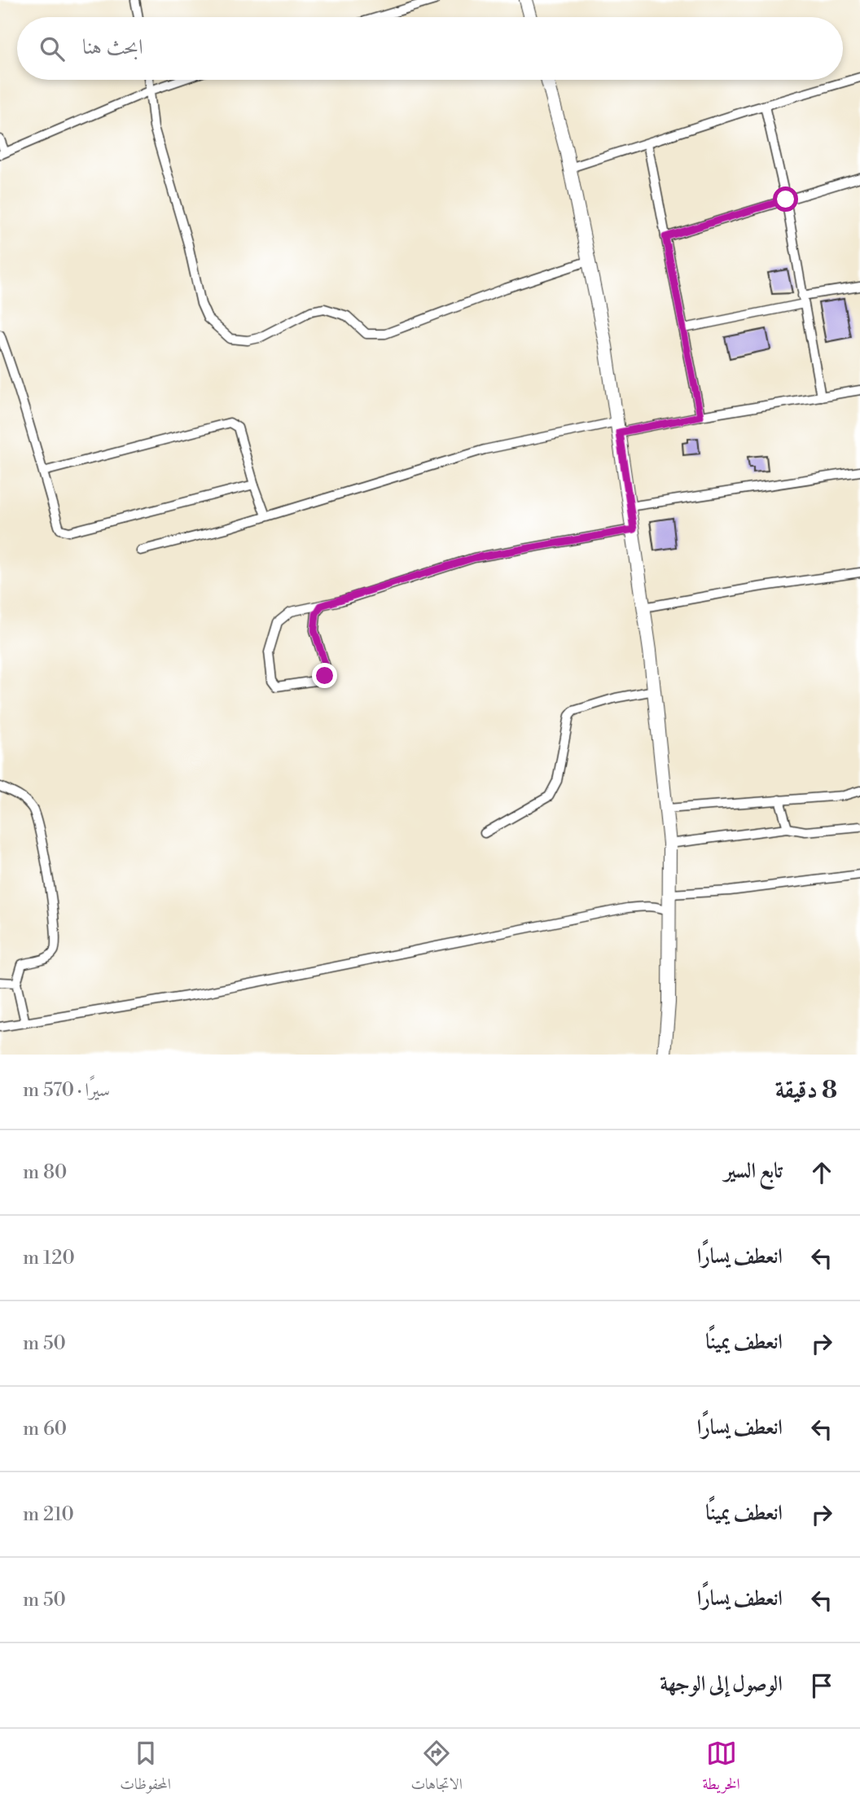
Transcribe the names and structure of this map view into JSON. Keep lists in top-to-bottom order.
{
  "page": {
    "search": "ابحث هنا",
    "heading": ["8 دقيقة", "سيرًا · 570 m"],
    "list": [
      ["تابع السير", "80 m"],
      ["انعطف يسارًا", "120 m"],
      ["انعطف يمينًا", "50 m"],
      ["انعطف يسارًا", "60 m"],
      ["انعطف يمينًا", "210 m"],
      ["انعطف يسارًا", "50 m"],
      "الوصول إلى الوجهة"
    ],
    "nav": ["الخريطة", "الاتجاهات", "المحفوظات"]
  }
}
